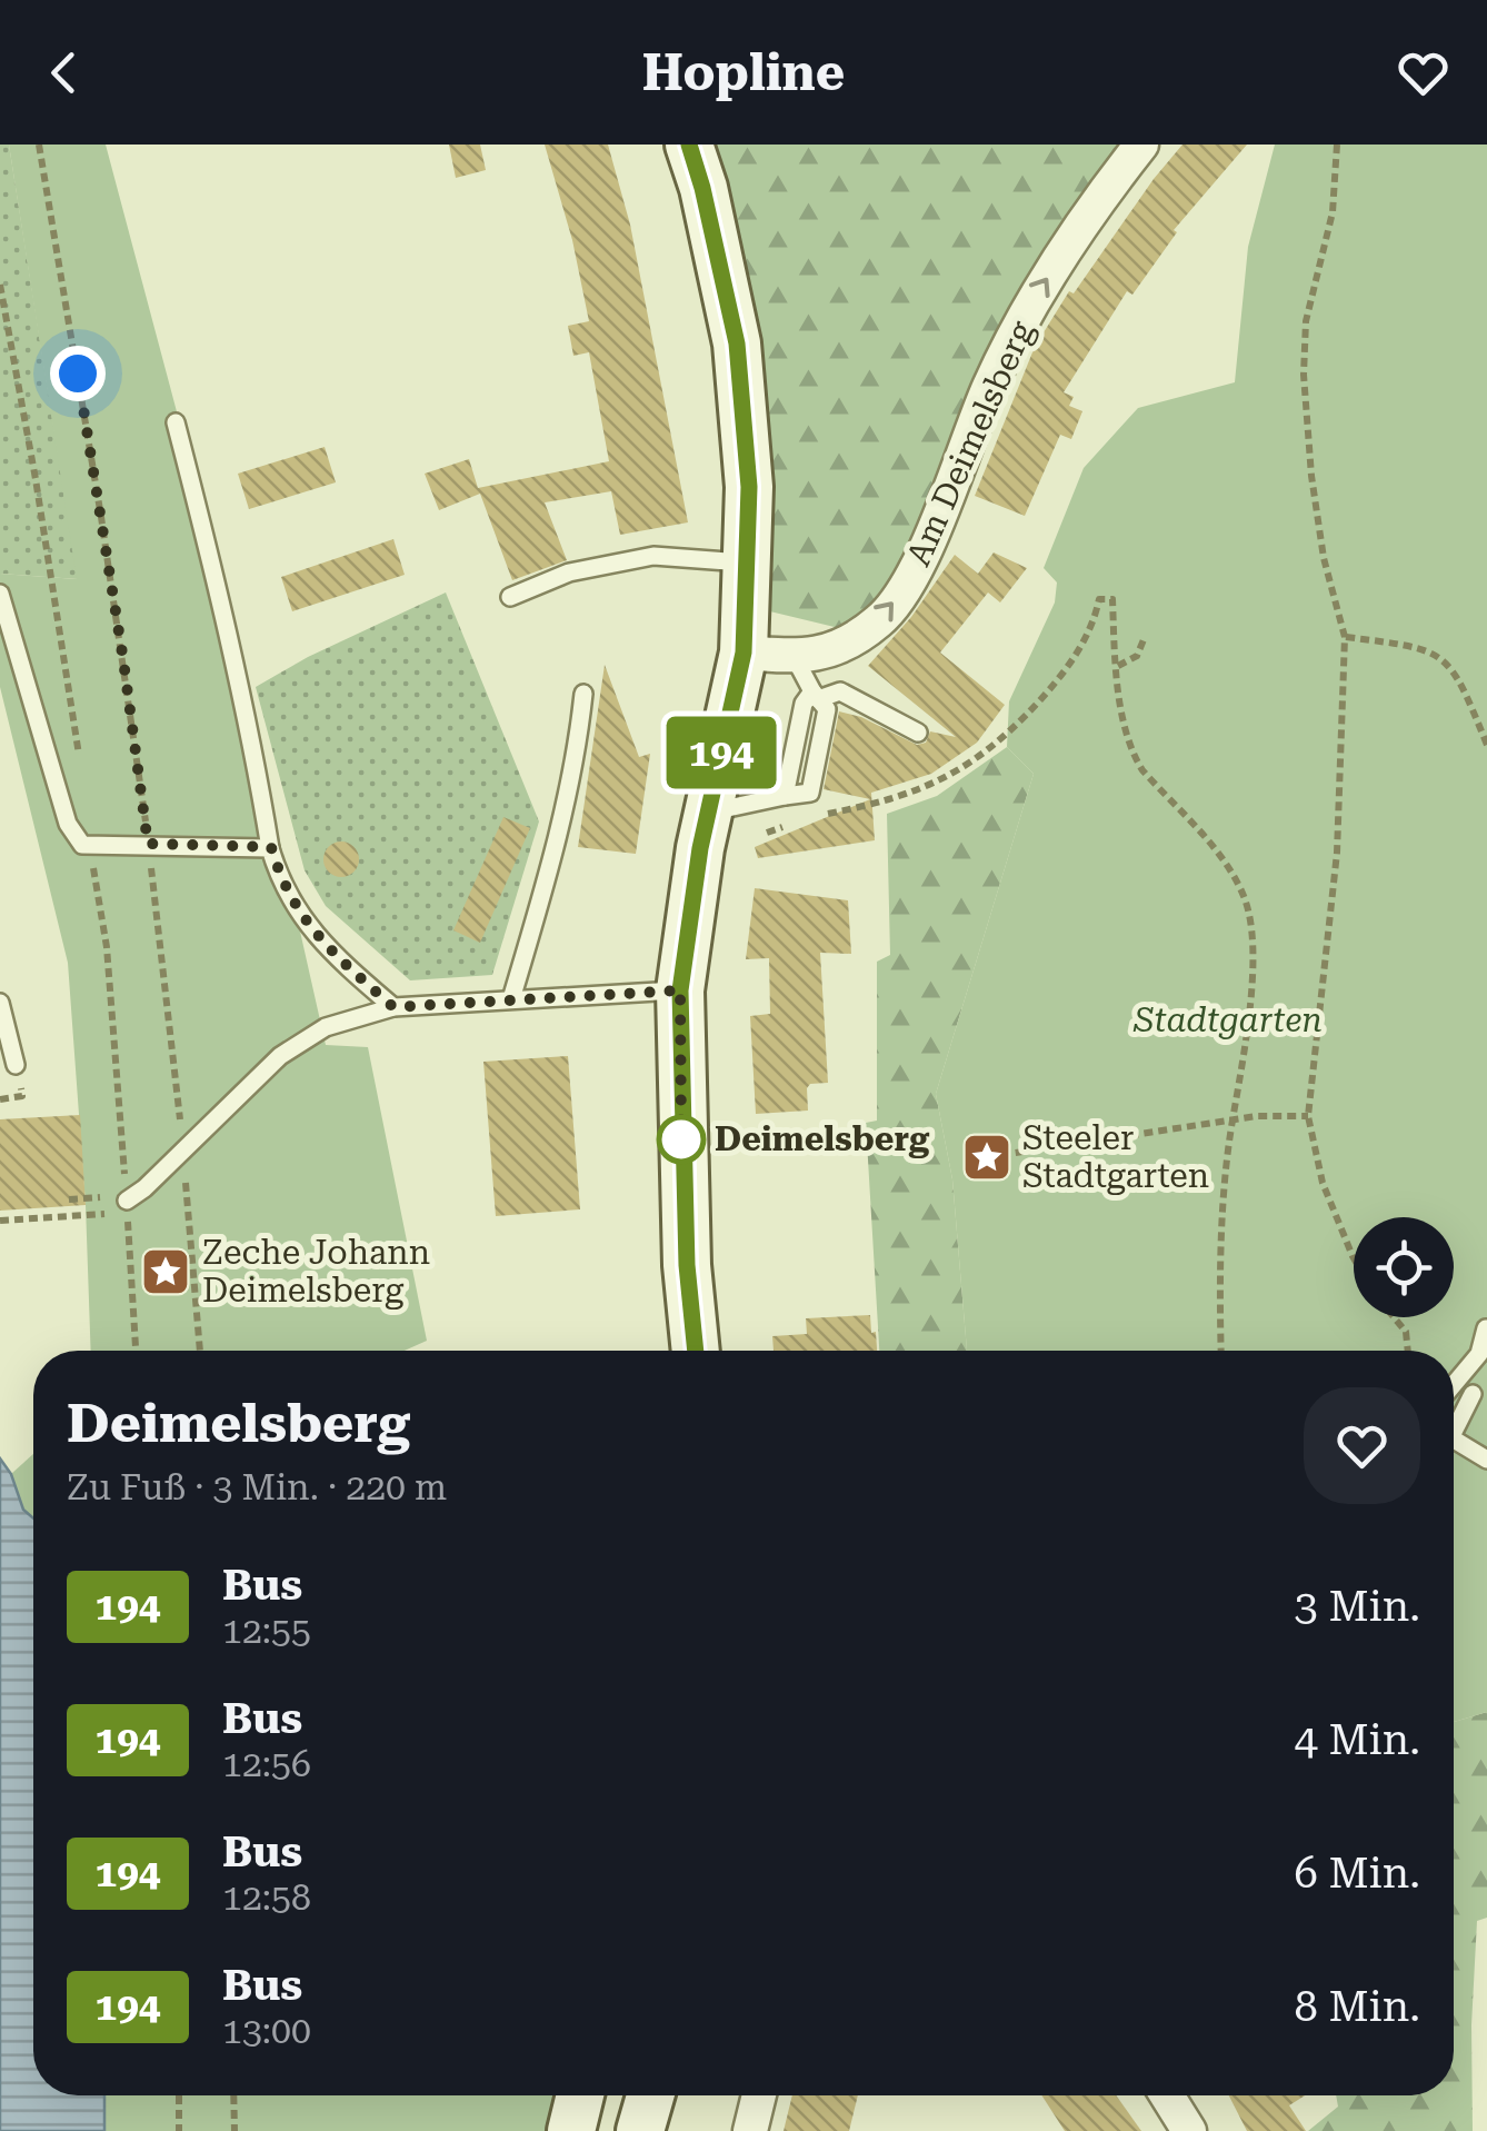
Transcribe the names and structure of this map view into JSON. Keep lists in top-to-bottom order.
{
  "streets": {
    "street": ["Am Deimelsberg"]
  },
  "one_way": ["Am Deimelsberg"],
  "parks": ["Stadtgarten"],
  "places": {
    "other": ["Deimelsberg"],
    "place": ["Steeler Stadtgarten", "Zeche Johann Deimelsberg"]
  },
  "lines": ["bus line 194"],
  "page": {
    "header": "Hopline",
    "on_map": "194",
    "heading": ["Deimelsberg", "Zu Fuß · 3 Min. · 220 m"],
    "list": [
      {
        "mark": "194",
        "name": "Bus",
        "note": "12:55",
        "value": "3 Min."
      },
      {
        "mark": "194",
        "name": "Bus",
        "note": "12:56",
        "value": "4 Min."
      },
      {
        "mark": "194",
        "name": "Bus",
        "note": "12:58",
        "value": "6 Min."
      },
      {
        "mark": "194",
        "name": "Bus",
        "note": "13:00",
        "value": "8 Min."
      }
    ]
  }
}
